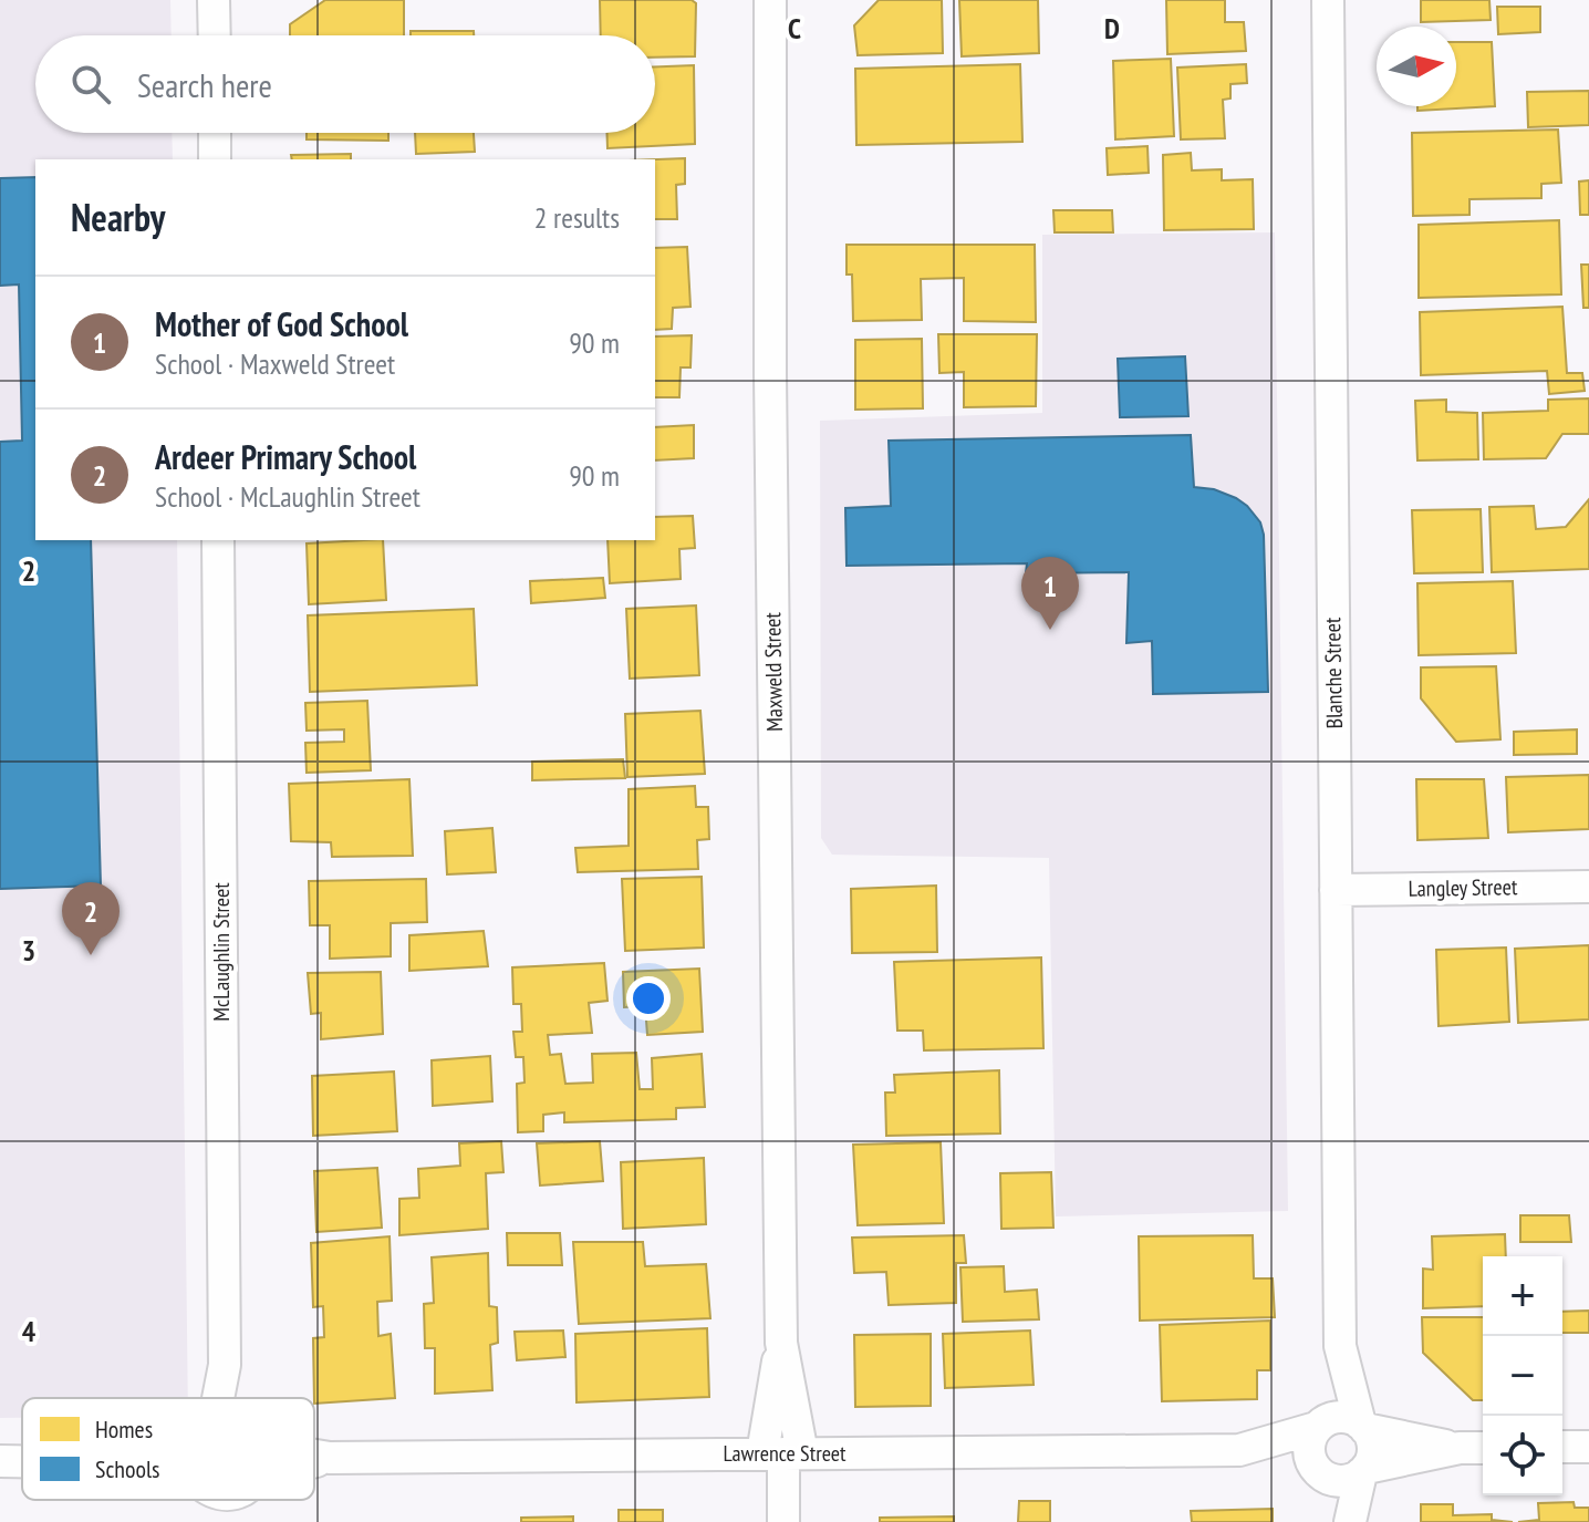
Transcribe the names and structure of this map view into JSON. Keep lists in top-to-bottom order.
{
  "streets": {
    "street": [
      "Maxweld Street",
      "Blanche Street",
      "Langley Street",
      "McLaughlin Street",
      "Lawrence Street"
    ]
  },
  "crossings": [
    ["Maxweld Street", "Lawrence Street"],
    ["Blanche Street", "Langley Street"],
    ["Blanche Street", "Lawrence Street"]
  ],
  "legend": ["Homes", "Schools"],
  "north": "right",
  "page": {
    "search": "Search here",
    "heading": ["Nearby", "2 results"],
    "list": [
      {
        "mark": "1",
        "name": "Mother of God School",
        "note": "School · Maxweld Street",
        "value": "90 m"
      },
      {
        "mark": "2",
        "name": "Ardeer Primary School",
        "note": "School · McLaughlin Street",
        "value": "90 m"
      }
    ],
    "pins": ["1", "2"],
    "map_buttons": ["+", "−"]
  },
  "grid": {
    "columns": ["C", "D"],
    "rows": ["2", "3", "4"]
  }
}
